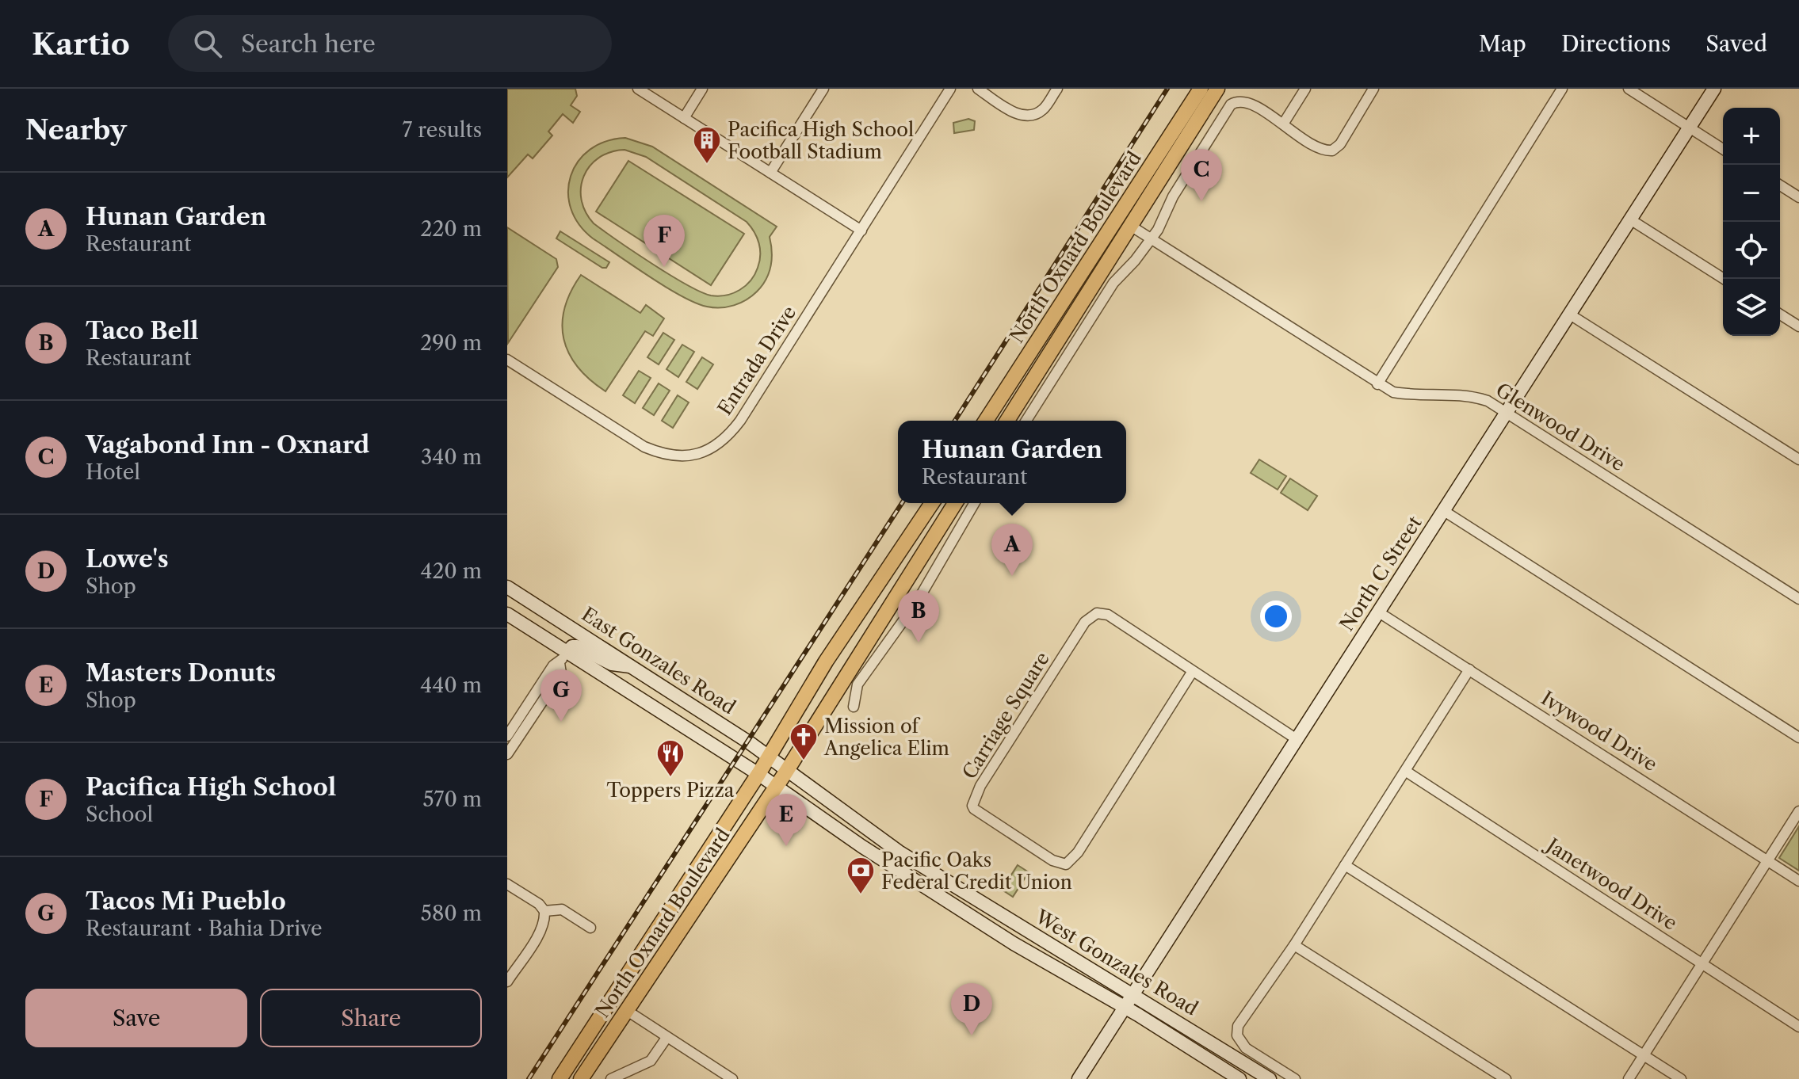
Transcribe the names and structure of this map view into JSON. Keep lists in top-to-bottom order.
{
  "streets": {
    "main road": [
      "North Oxnard Boulevard",
      "North C Street",
      "East Gonzales Road",
      "West Gonzales Road"
    ],
    "street": [
      "Entrada Drive",
      "Glenwood Drive",
      "Carriage Square",
      "Ivywood Drive",
      "Janetwood Drive"
    ]
  },
  "crossings": [
    ["North Oxnard Boulevard", "Glenwood Drive"],
    ["North Oxnard Boulevard", "East Gonzales Road"],
    ["North Oxnard Boulevard", "West Gonzales Road"],
    ["Glenwood Drive", "North C Street"],
    ["North C Street", "Carriage Square"],
    ["North C Street", "Ivywood Drive"],
    ["North C Street", "West Gonzales Road"],
    ["East Gonzales Road", "West Gonzales Road"]
  ],
  "places": {
    "building": ["Pacifica High School Football Stadium"],
    "church": ["Mission of Angelica Elim"],
    "restaurant": ["Toppers Pizza"],
    "bank": ["Pacific Oaks Federal Credit Union"]
  },
  "page": {
    "header": "Kartio",
    "search": "Search here",
    "nav": ["Map", "Directions", "Saved"],
    "heading": ["Nearby", "7 results"],
    "map_buttons": ["+", "−"],
    "pins": [
      "C",
      "F",
      "A",
      "B",
      "G",
      "E",
      "D"
    ],
    "list": [
      {
        "mark": "A",
        "name": "Hunan Garden",
        "note": "Restaurant",
        "value": "220 m"
      },
      {
        "mark": "B",
        "name": "Taco Bell",
        "note": "Restaurant",
        "value": "290 m"
      },
      {
        "mark": "C",
        "name": "Vagabond Inn - Oxnard",
        "note": "Hotel",
        "value": "340 m"
      },
      {
        "mark": "D",
        "name": "Lowe's",
        "note": "Shop",
        "value": "420 m"
      },
      {
        "mark": "E",
        "name": "Masters Donuts",
        "note": "Shop",
        "value": "440 m"
      },
      {
        "mark": "F",
        "name": "Pacifica High School",
        "note": "School",
        "value": "570 m"
      },
      {
        "mark": "G",
        "name": "Tacos Mi Pueblo",
        "note": "Restaurant · Bahia Drive",
        "value": "580 m"
      }
    ],
    "popup": ["Hunan Garden", "Restaurant"],
    "buttons": ["Save", "Share"]
  }
}
